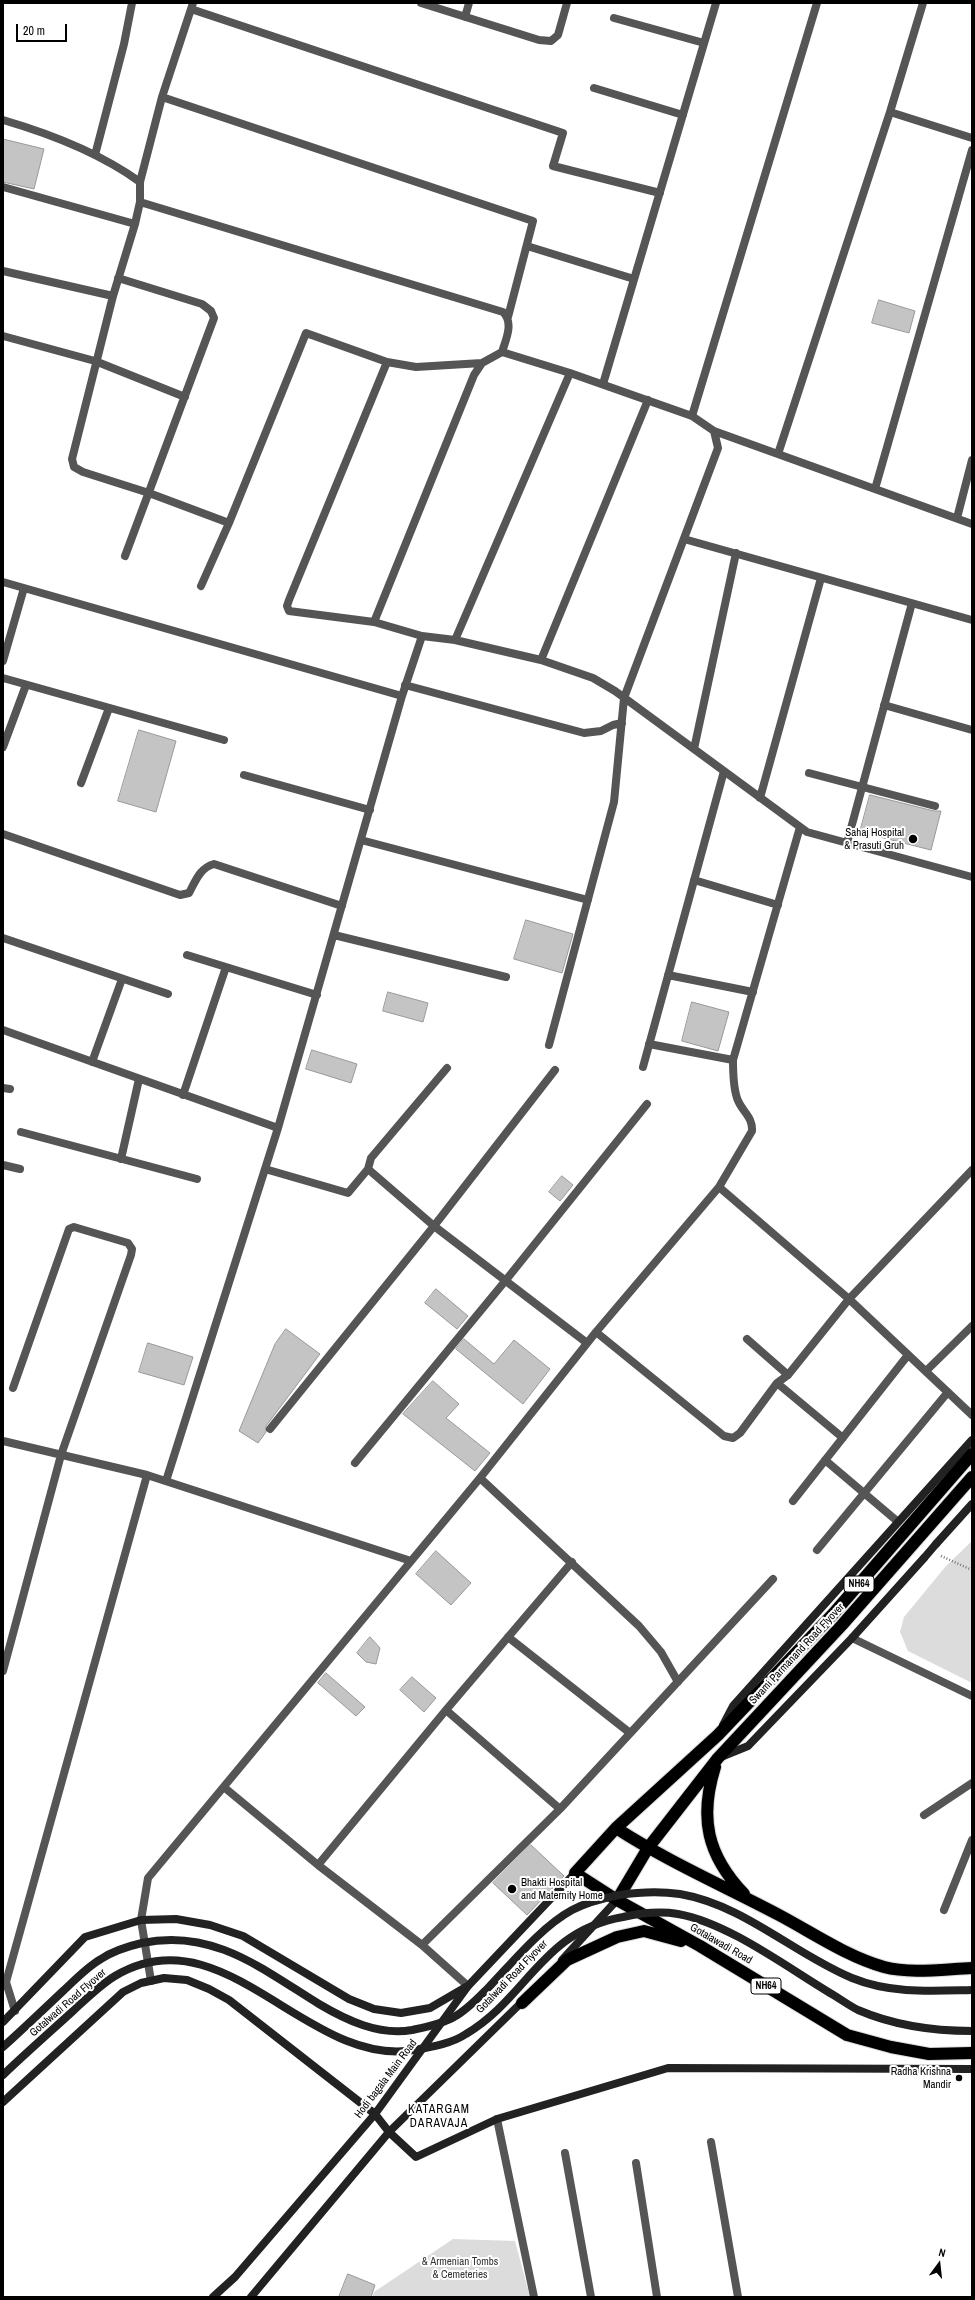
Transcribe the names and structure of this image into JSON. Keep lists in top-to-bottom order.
{
  "streets": {
    "highway": ["NH64", "Swami Parmanand Road Flyover", "Gotalawadi Road"],
    "main road": ["Gotalwadi Road Flyover", "Hodi bagala Main Road"]
  },
  "crossings": [
    ["NH64", "Swami Parmanand Road Flyover"],
    ["NH64", "Gotalawadi Road"],
    ["NH64", "Hodi bagala Main Road"],
    ["Gotalawadi Road", "Hodi bagala Main Road"]
  ],
  "districts": ["KATARGAM DARAVAJA"],
  "parks": ["& Armenian Tombs & Cemeteries"],
  "places": ["Sahaj Hospital & Prasuti Gruh", "Bhakti Hospital and Maternity Home", "Radha Krishna Mandir"],
  "scale_bar": "20 m",
  "north": "top"
}
